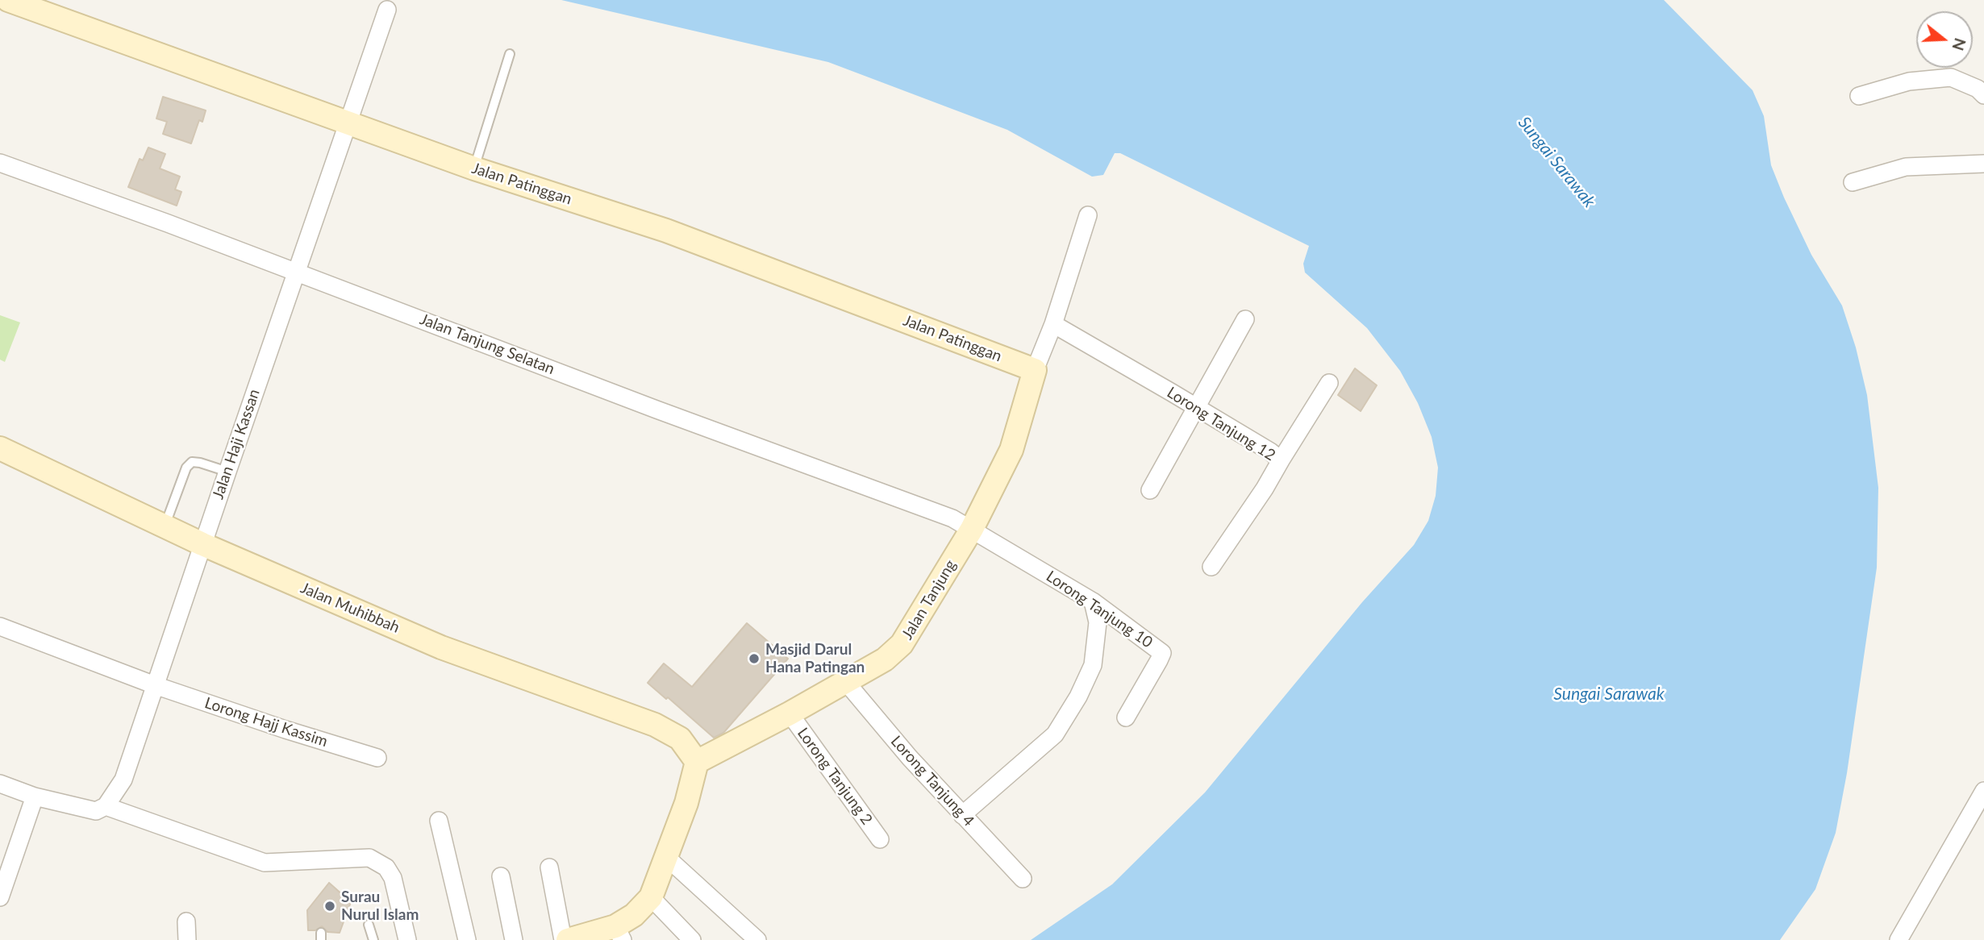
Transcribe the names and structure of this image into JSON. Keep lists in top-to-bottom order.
{
  "streets": {
    "main road": ["Jalan Patinggan", "Jalan Tanjung", "Jalan Muhibbah"],
    "street": [
      "Jalan Tanjung Selatan",
      "Lorong Tanjung 12",
      "Jalan Haji Kassan",
      "Lorong Tanjung 10",
      "Lorong Hajj Kassim",
      "Lorong Tanjung 2",
      "Lorong Tanjung 4"
    ]
  },
  "crossings": [
    ["Jalan Patinggan", "Jalan Haji Kassan"],
    ["Jalan Patinggan", "Jalan Tanjung"],
    ["Jalan Tanjung Selatan", "Jalan Haji Kassan"],
    ["Jalan Tanjung Selatan", "Jalan Tanjung"],
    ["Jalan Tanjung Selatan", "Lorong Tanjung 10"],
    ["Jalan Haji Kassan", "Jalan Muhibbah"],
    ["Jalan Haji Kassan", "Lorong Hajj Kassim"],
    ["Jalan Tanjung", "Jalan Muhibbah"],
    ["Jalan Tanjung", "Lorong Tanjung 10"],
    ["Jalan Tanjung", "Lorong Tanjung 2"],
    ["Jalan Tanjung", "Lorong Tanjung 4"]
  ],
  "water": ["Sungai Sarawak"],
  "places": ["Masjid Darul Hana Patingan", "Surau Nurul Islam"],
  "north": "right"
}
